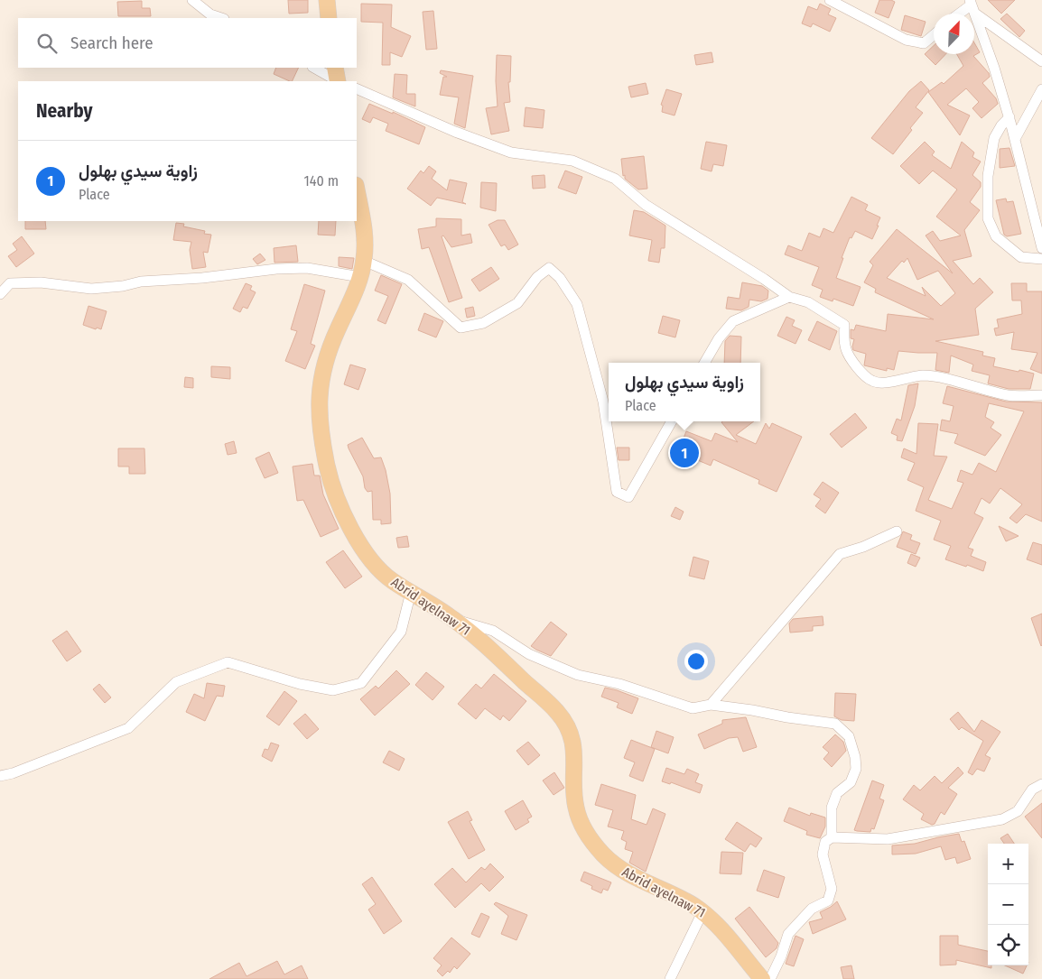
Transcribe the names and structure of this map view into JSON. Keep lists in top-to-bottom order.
{
  "streets": {
    "main road": ["Abrid aɣelnaw 71"]
  },
  "north": "top right",
  "page": {
    "search": "Search here",
    "heading": "Nearby",
    "list": [
      {
        "mark": "1",
        "name": "زاوية سيدي بهلول",
        "note": "Place",
        "value": "140 m"
      }
    ],
    "popup": ["زاوية سيدي بهلول", "Place"],
    "pins": "1",
    "map_buttons": ["+", "−"]
  }
}
